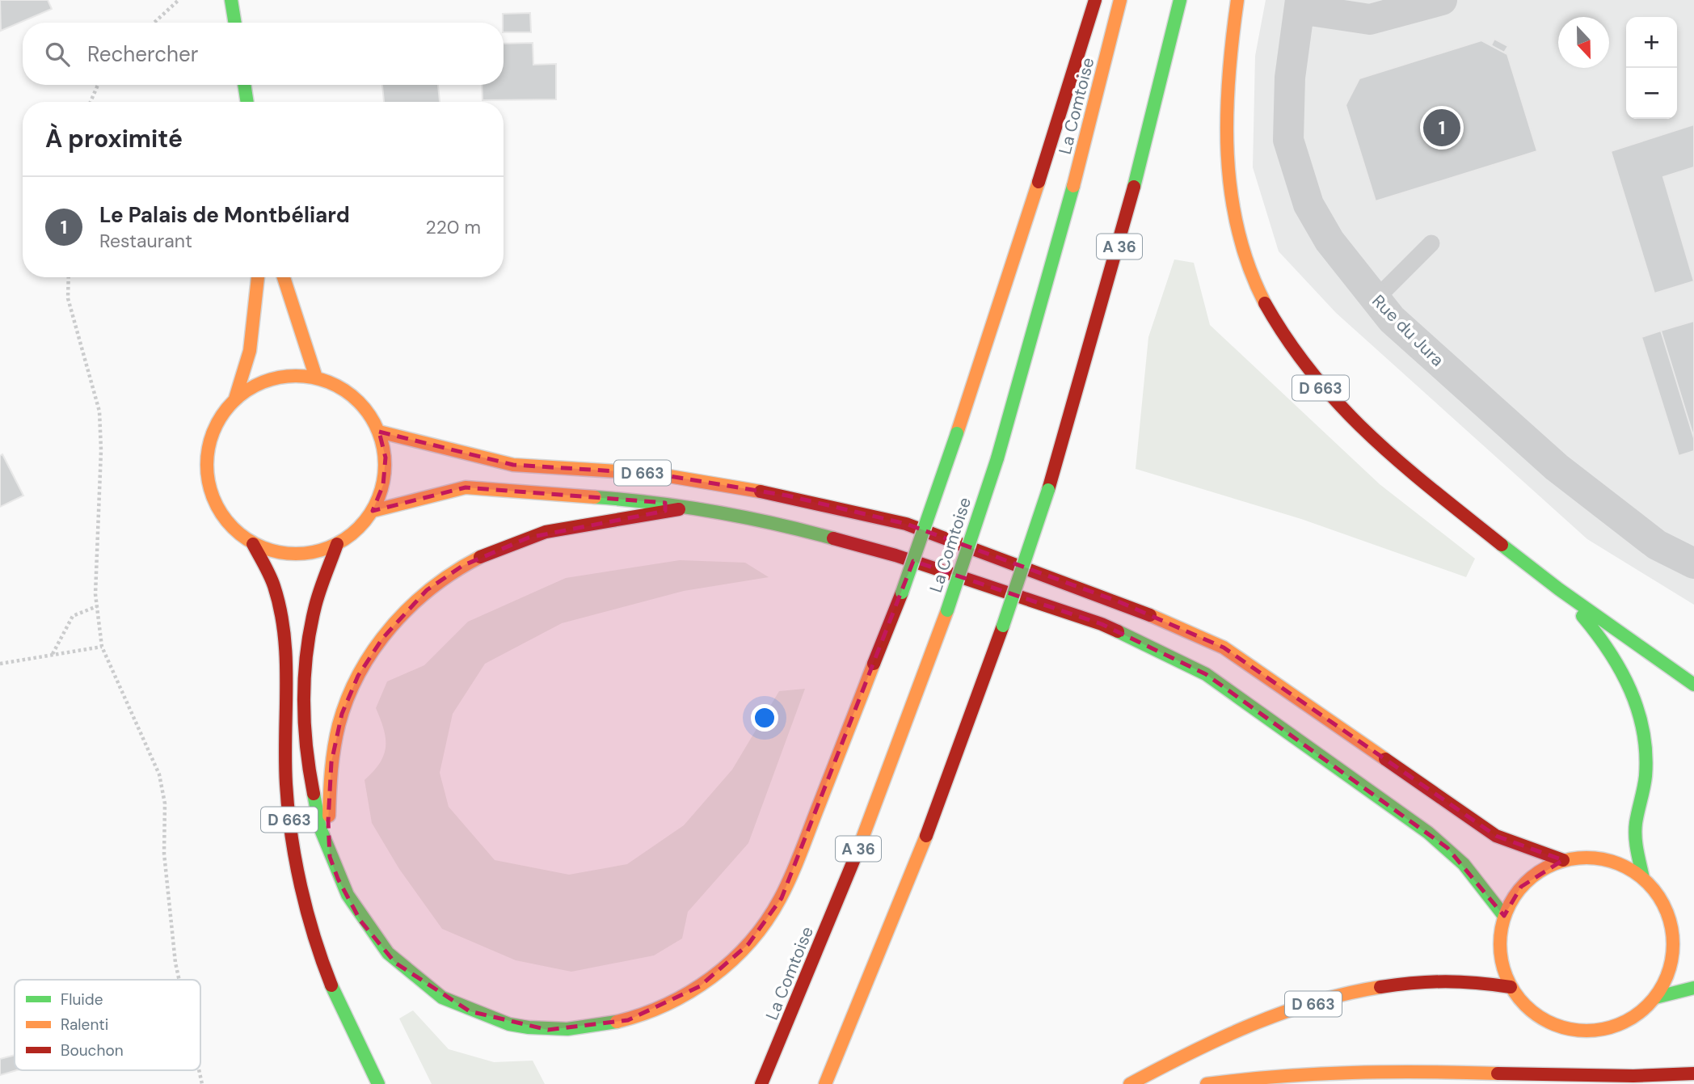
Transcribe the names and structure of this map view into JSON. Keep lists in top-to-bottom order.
{
  "streets": {
    "main road": ["La Comtoise", "A 36", "D 663"],
    "street": ["Rue du Jura"]
  },
  "legend": ["Fluide", "Ralenti", "Bouchon"],
  "north": "bottom",
  "page": {
    "map_buttons": ["+", "−"],
    "search": "Rechercher",
    "heading": "À proximité",
    "pins": "1",
    "list": [
      {
        "mark": "1",
        "name": "Le Palais de Montbéliard",
        "note": "Restaurant",
        "value": "220 m"
      }
    ]
  }
}
